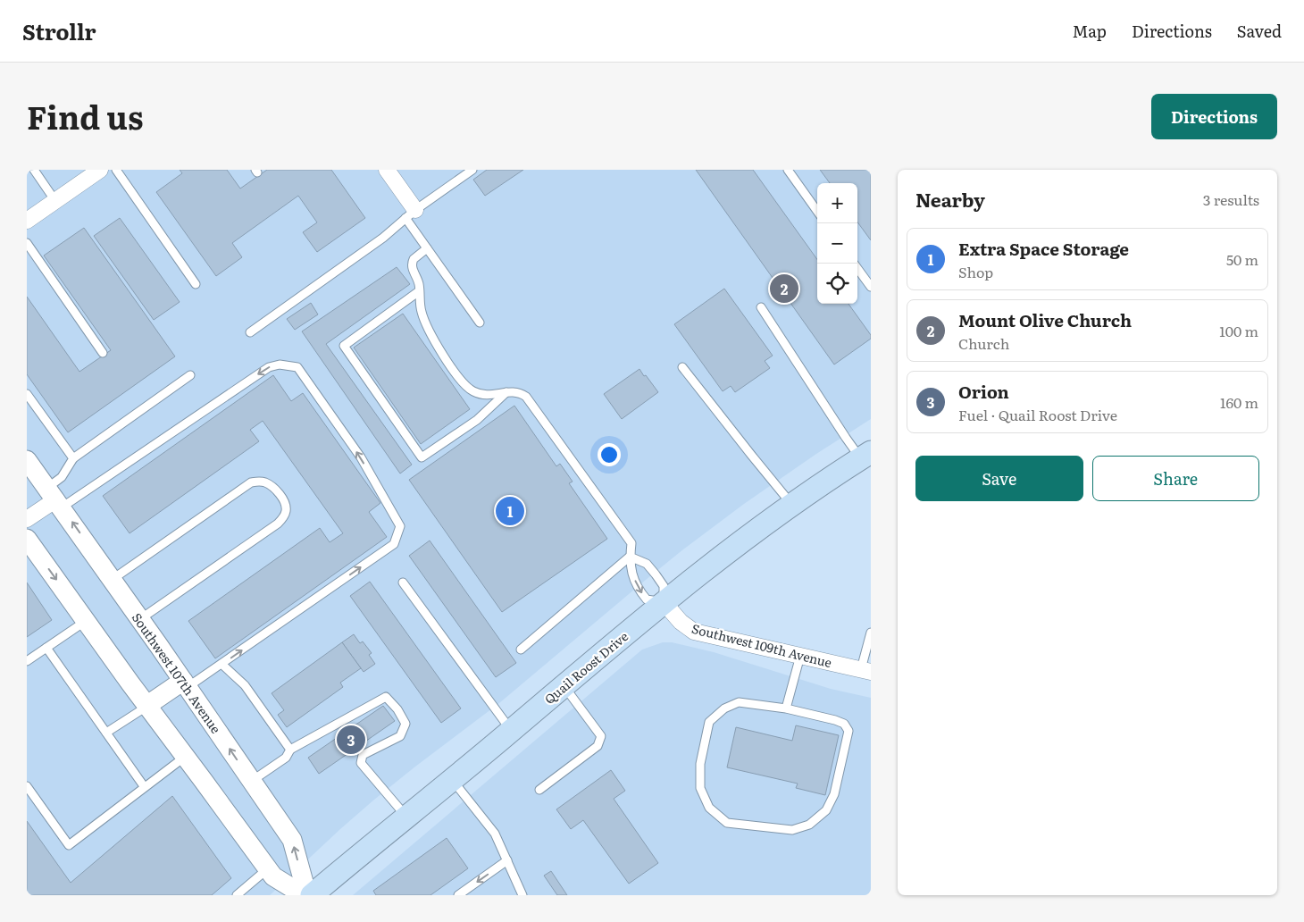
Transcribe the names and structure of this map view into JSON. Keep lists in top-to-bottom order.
{
  "streets": {
    "main road": ["Quail Roost Drive"],
    "street": ["Southwest 109th Avenue", "Southwest 107th Avenue"]
  },
  "crossings": [
    ["Southwest 109th Avenue", "Quail Roost Drive"]
  ],
  "page": {
    "header": "Strollr",
    "nav": ["Map", "Directions", "Saved"],
    "title": "Find us",
    "buttons": [
      "Directions",
      ["Save", "Share"]
    ],
    "heading": ["Nearby", "3 results"],
    "map_buttons": ["+", "−"],
    "list": [
      {
        "mark": "1",
        "name": "Extra Space Storage",
        "note": "Shop",
        "value": "50 m"
      },
      {
        "mark": "2",
        "name": "Mount Olive Church",
        "note": "Church",
        "value": "100 m"
      },
      {
        "mark": "3",
        "name": "Orion",
        "note": "Fuel · Quail Roost Drive",
        "value": "160 m"
      }
    ],
    "pins": ["2", "1", "3"]
  }
}
